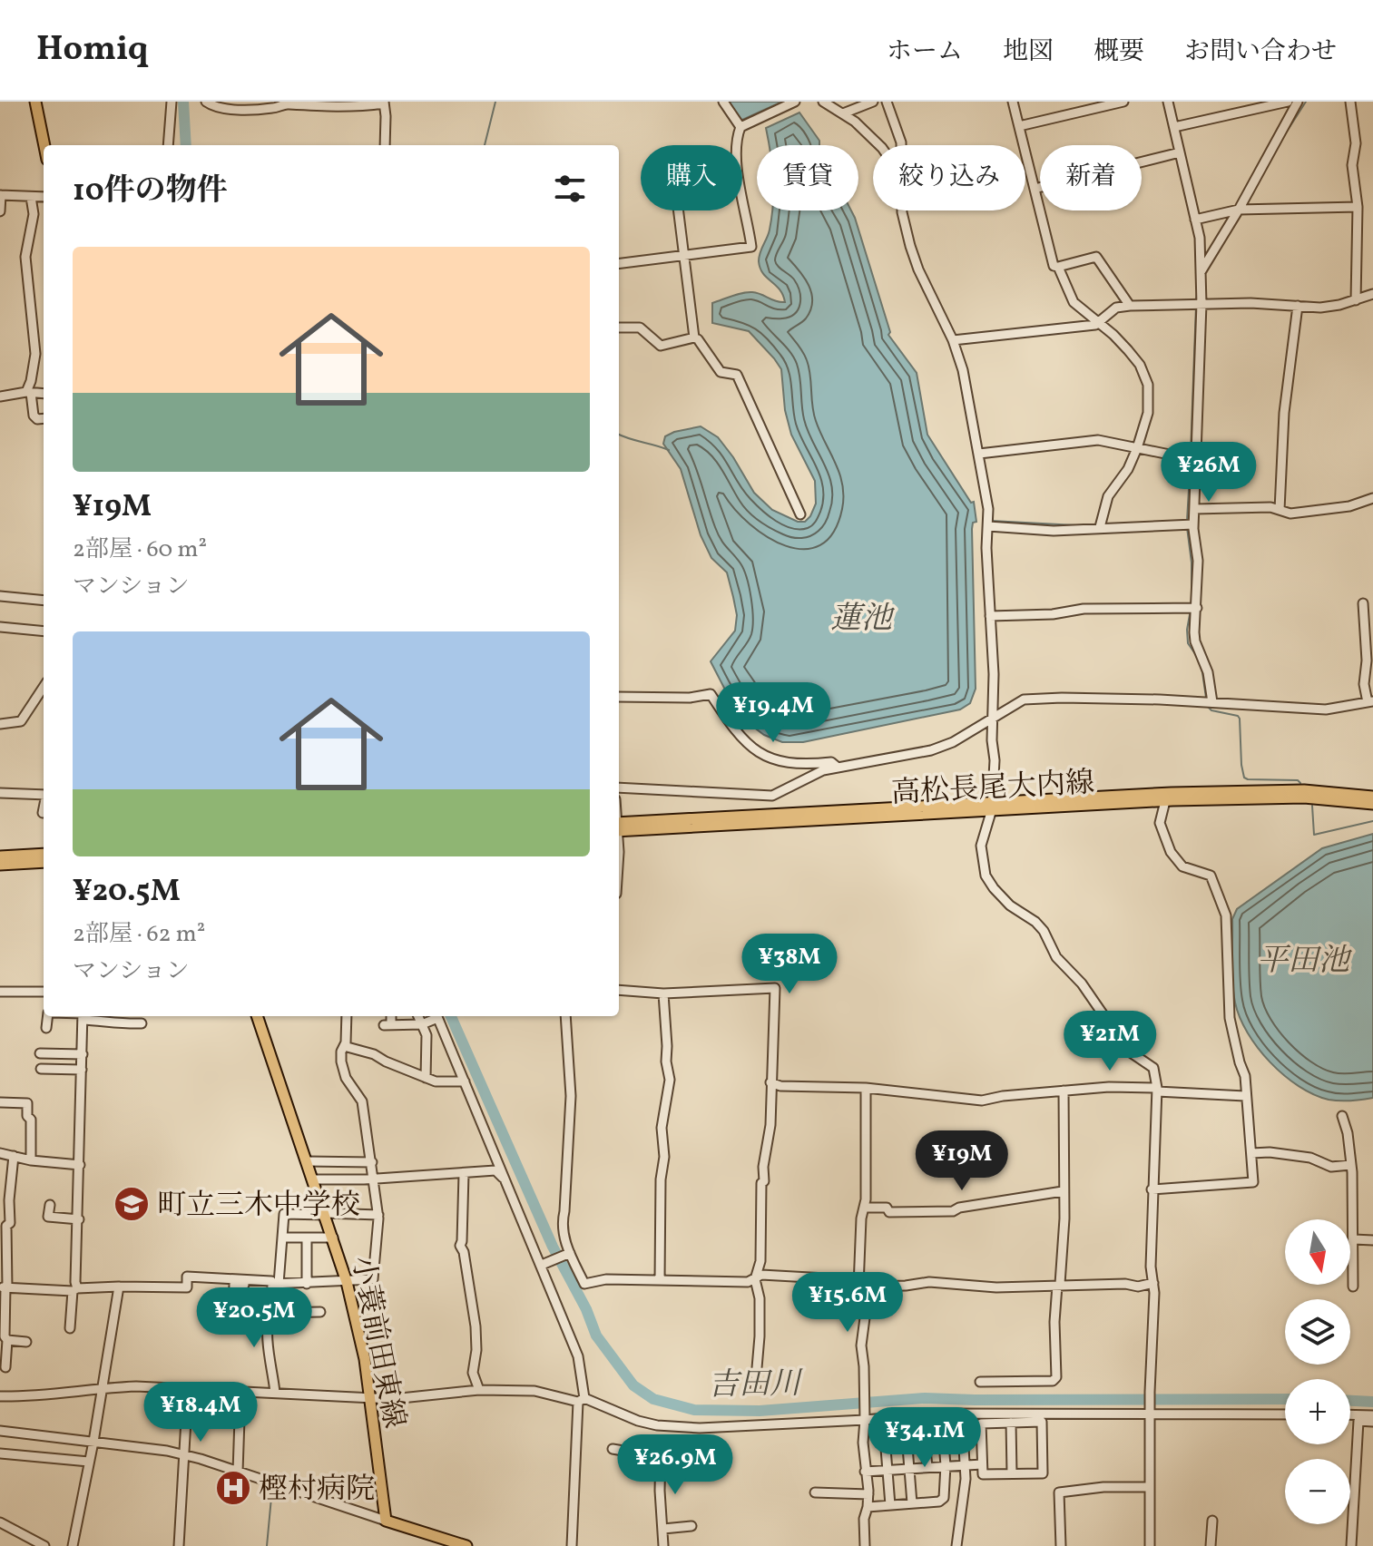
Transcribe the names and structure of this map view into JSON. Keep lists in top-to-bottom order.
{
  "streets": {
    "main road": ["高松長尾大内線", "小蓑前田東線"]
  },
  "water": ["蓮池", "平田池", "吉田川"],
  "places": {
    "school or university": ["町立三木中学校"],
    "hospital": ["樫村病院"]
  },
  "north": "bottom",
  "page": {
    "header": "Homiq",
    "nav": [
      "ホーム",
      "地図",
      "概要",
      "お問い合わせ"
    ],
    "chip": [
      "購入",
      "賃貸",
      "絞り込み",
      "新着"
    ],
    "heading": "10件の物件",
    "list": [
      {
        "name": "¥19M",
        "note": "2部屋 · 60 m² · マンション"
      },
      {
        "name": "¥20.5M",
        "note": "2部屋 · 62 m² · マンション"
      }
    ],
    "price": [
      "¥26M",
      "¥19.4M",
      "¥38M",
      "¥21M",
      "¥19M",
      "¥15.6M",
      "¥20.5M",
      "¥18.4M",
      "¥34.1M",
      "¥26.9M"
    ],
    "map_buttons": ["+", "−"]
  }
}
